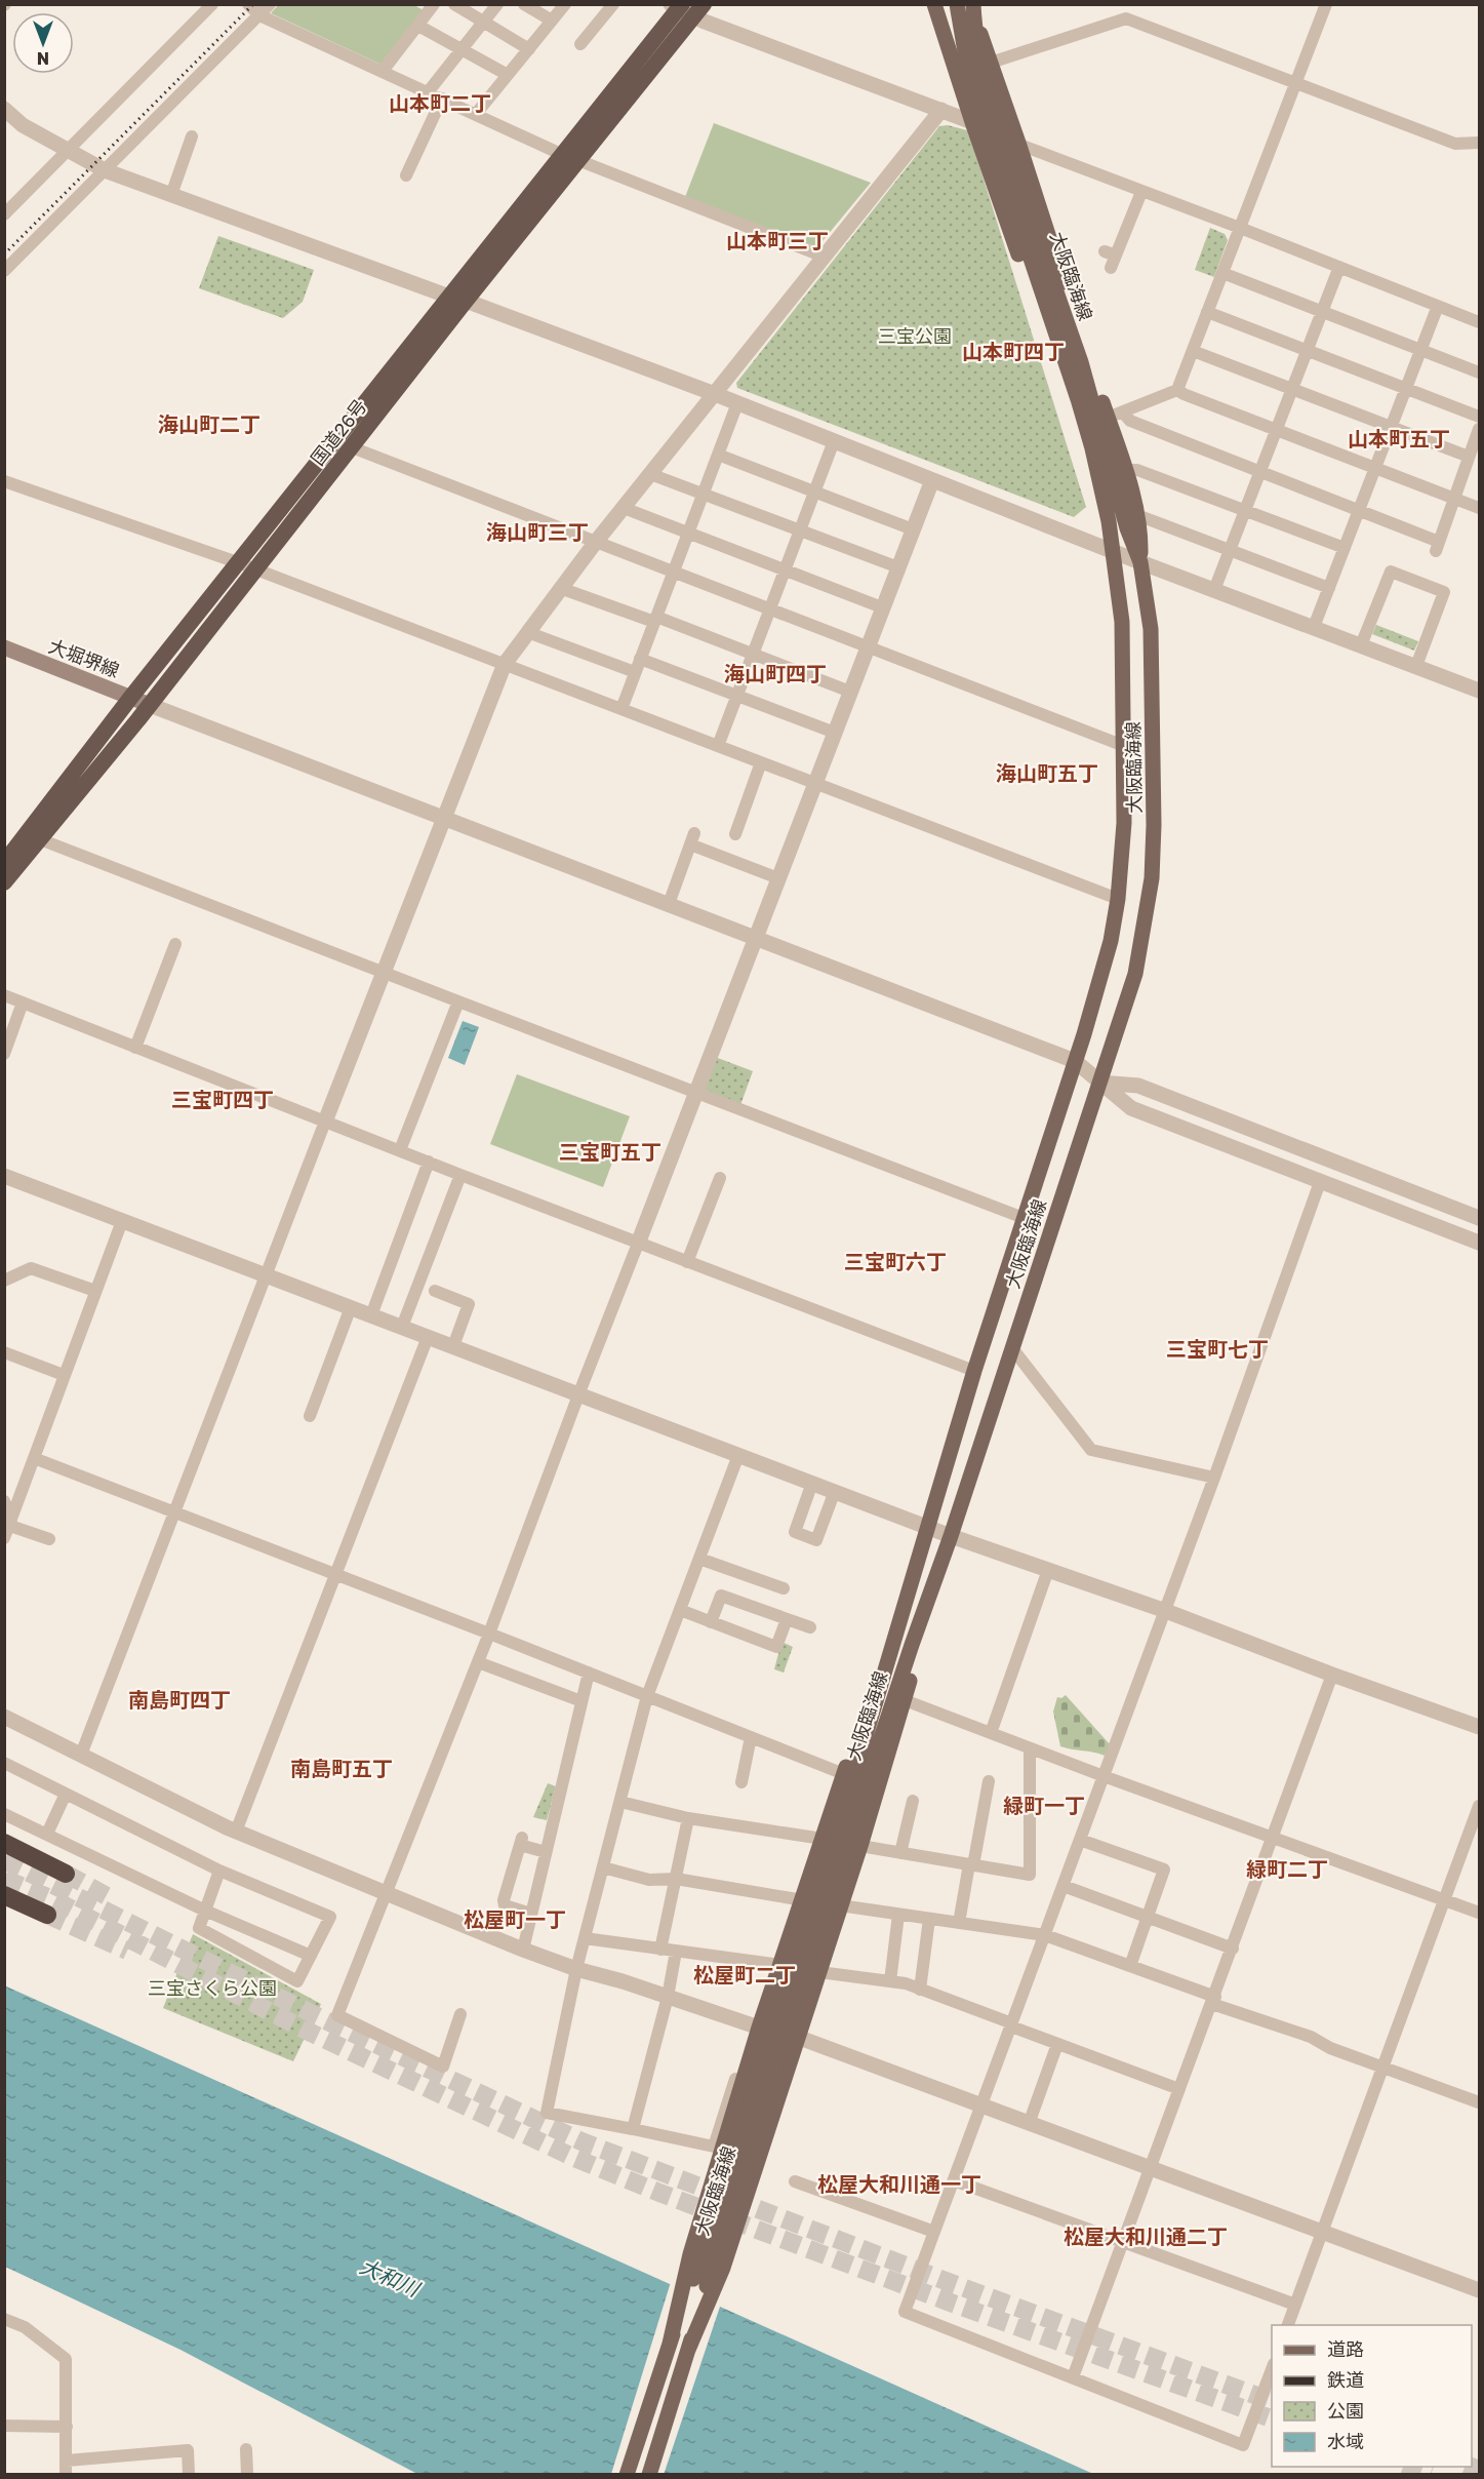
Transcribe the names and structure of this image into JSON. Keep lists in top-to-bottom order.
{
  "streets": {
    "highway": ["国道26号"],
    "main road": ["大阪臨海線", "大堀堺線"]
  },
  "crossings": [
    ["国道26号", "大堀堺線"]
  ],
  "districts": [
    "山本町二丁",
    "山本町三丁",
    "山本町四丁",
    "海山町二丁",
    "山本町五丁",
    "海山町三丁",
    "海山町四丁",
    "海山町五丁",
    "三宝町四丁",
    "三宝町五丁",
    "三宝町六丁",
    "三宝町七丁",
    "南島町四丁",
    "南島町五丁",
    "緑町一丁",
    "緑町二丁",
    "松屋町一丁",
    "松屋町二丁",
    "松屋大和川通一丁",
    "松屋大和川通二丁"
  ],
  "water": ["大和川"],
  "parks": ["三宝公園", "三宝さくら公園"],
  "legend": [
    "道路",
    "鉄道",
    "公園",
    "水域"
  ],
  "north": "bottom"
}
